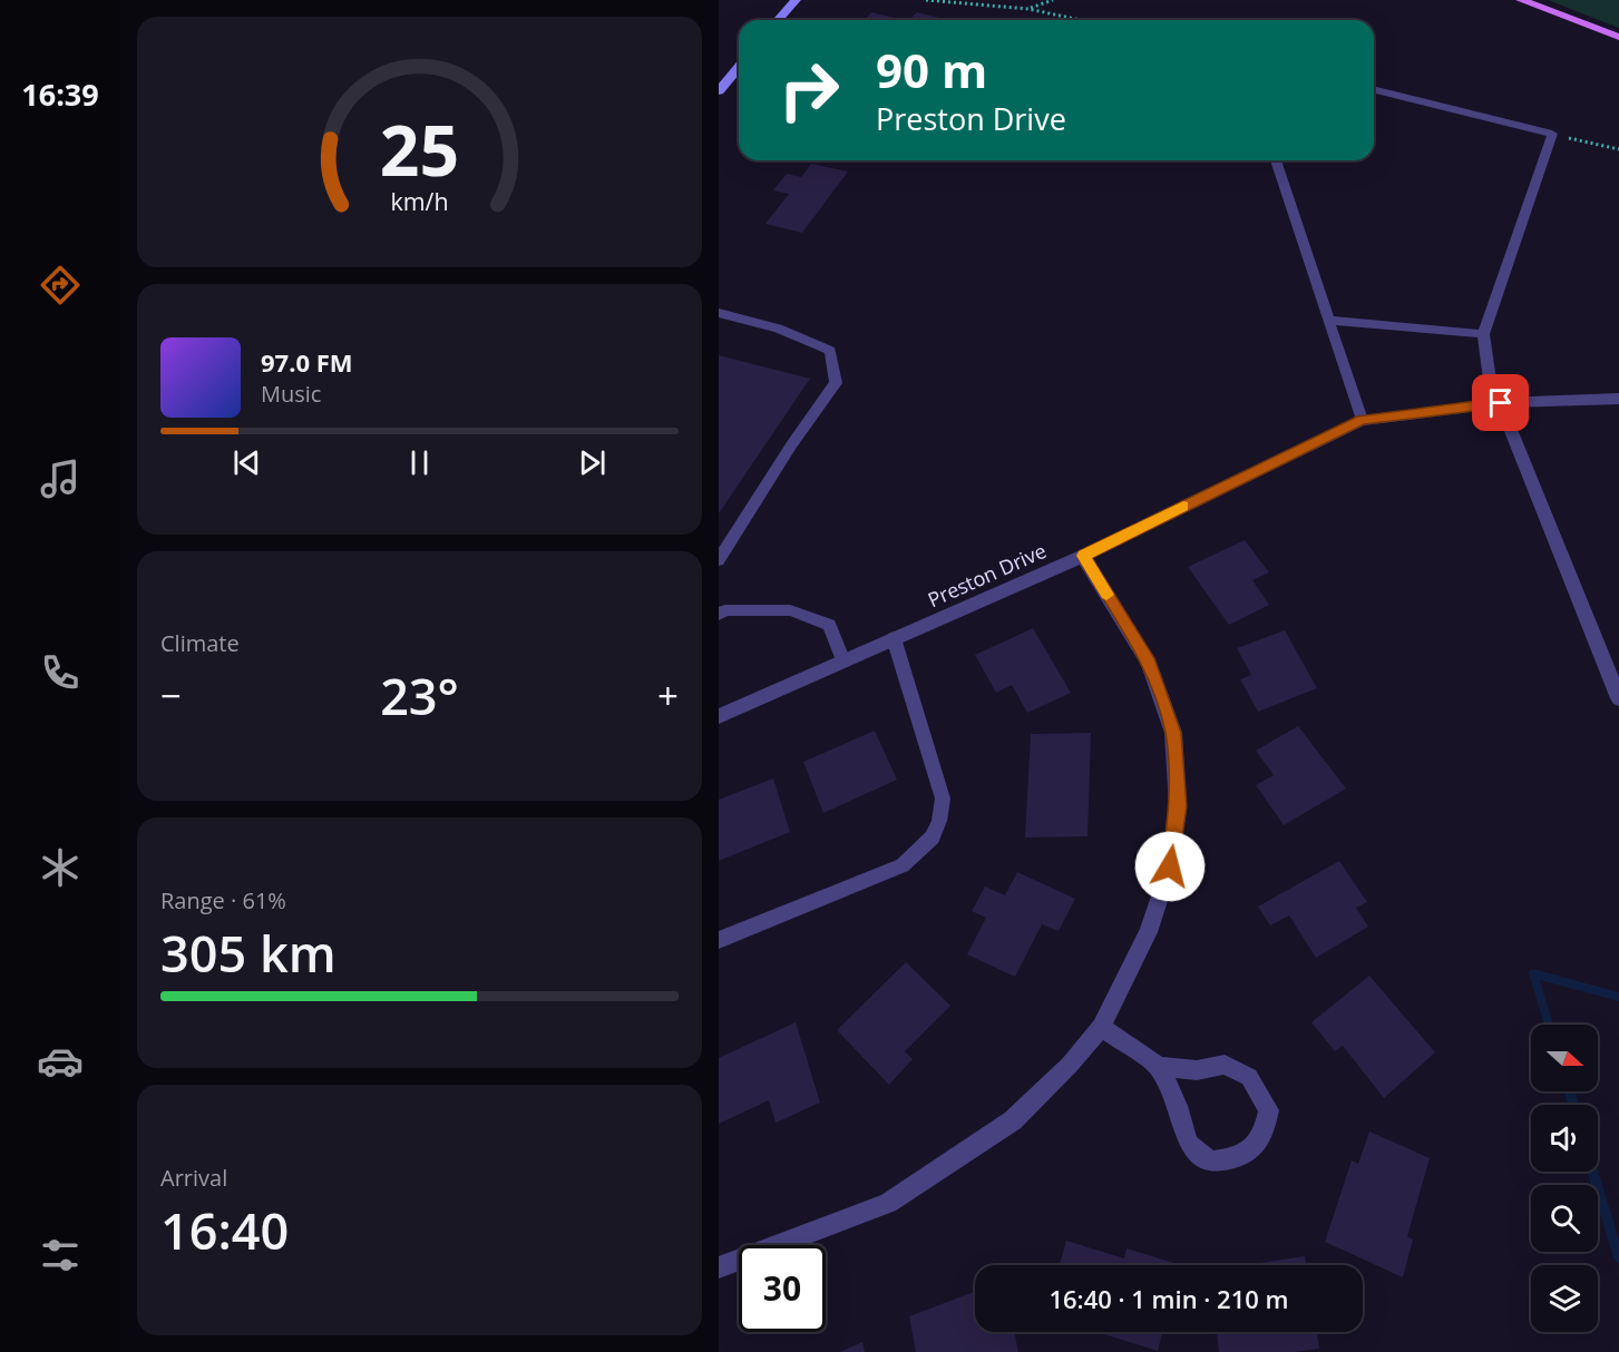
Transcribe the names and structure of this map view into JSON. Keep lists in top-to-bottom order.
{
  "streets": {
    "street": ["Preston Drive"]
  },
  "north": "right",
  "page": {
    "tabs": "16:39",
    "turn": ["90 m", "Preston Drive"],
    "song": ["97.0 FM", "Music"],
    "tile": [
      "Climate",
      ["Range · 61%", "305 km"],
      ["Arrival", "16:40"]
    ],
    "heat": ["−", "23°", "+"],
    "limit": "30",
    "trip": "16:40 · 1 min · 210 m",
    "gauge": ["25", "km/h"]
  }
}
